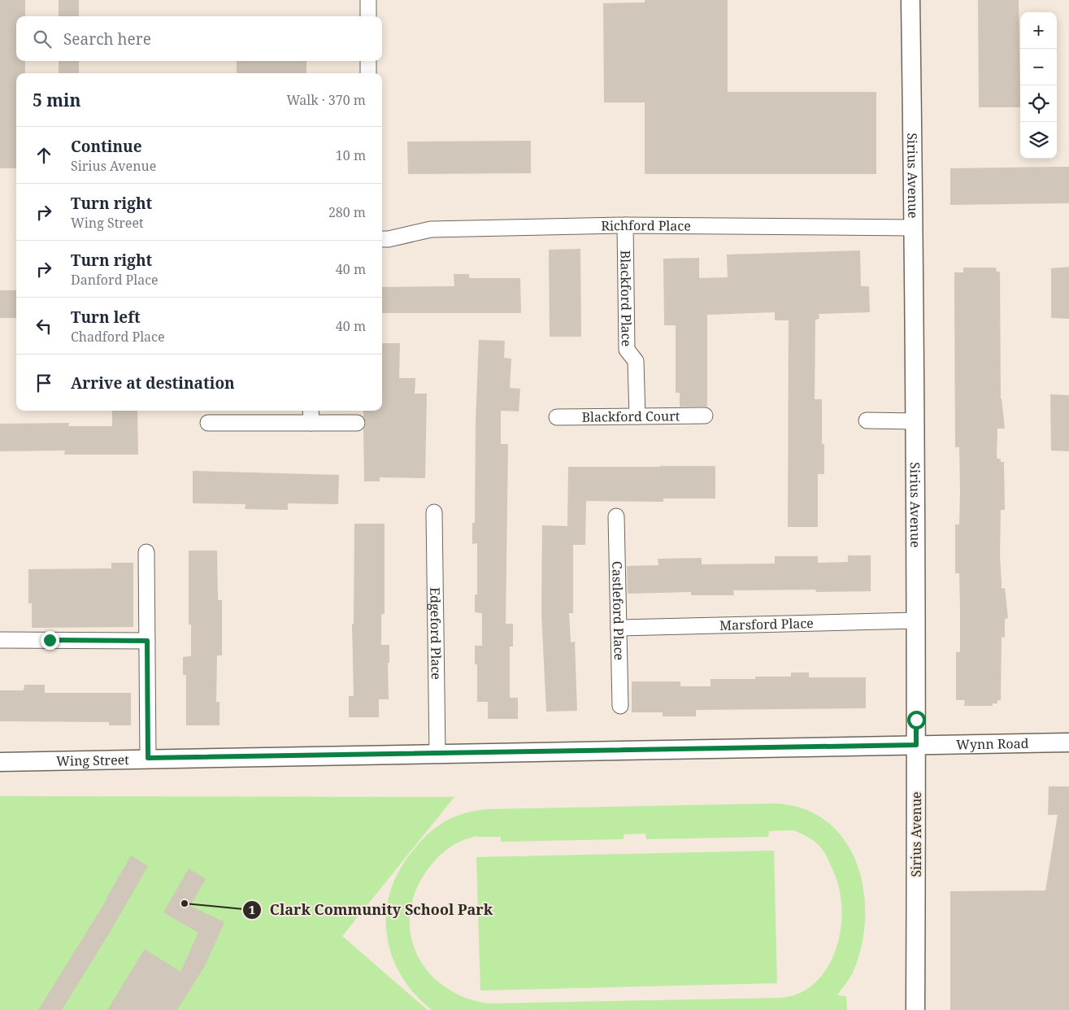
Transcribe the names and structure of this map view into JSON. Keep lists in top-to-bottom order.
{
  "streets": {
    "street": [
      "Sirius Avenue",
      "Richford Place",
      "Blackford Place",
      "Blackford Court",
      "Castleford Place",
      "Marsford Place",
      "Edgeford Place",
      "Wynn Road",
      "Wing Street"
    ]
  },
  "crossings": [
    ["Sirius Avenue", "Richford Place"],
    ["Sirius Avenue", "Marsford Place"],
    ["Sirius Avenue", "Wynn Road"],
    ["Sirius Avenue", "Wing Street"],
    ["Richford Place", "Blackford Place"],
    ["Blackford Place", "Blackford Court"],
    ["Castleford Place", "Marsford Place"],
    ["Edgeford Place", "Wing Street"],
    ["Wynn Road", "Wing Street"]
  ],
  "places": ["Clark Community School Park"],
  "page": {
    "map_buttons": ["+", "−"],
    "search": "Search here",
    "heading": ["5 min", "Walk · 370 m"],
    "list": [
      ["Continue", "Sirius Avenue", "10 m"],
      ["Turn right", "Wing Street", "280 m"],
      ["Turn right", "Danford Place", "40 m"],
      ["Turn left", "Chadford Place", "40 m"],
      "Arrive at destination"
    ]
  }
}
